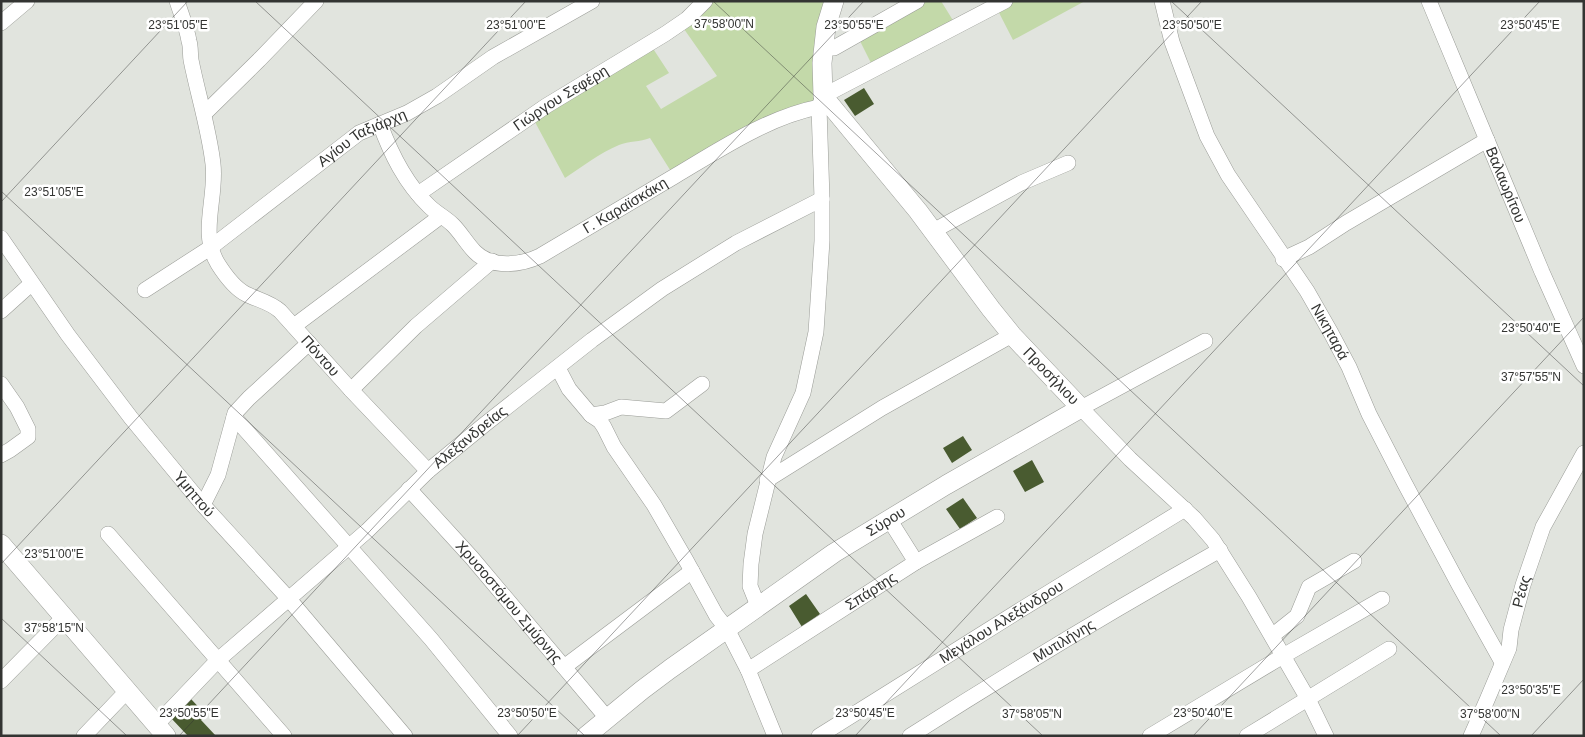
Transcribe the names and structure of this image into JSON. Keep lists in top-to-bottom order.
{
  "streets": {
    "street": [
      "Γιώργου Σεφέρη",
      "Αγίου Ταξιάρχη",
      "Βαλαωρίτου",
      "Γ. Καραϊσκάκη",
      "Νικηταρά",
      "Πόντου",
      "Προσήλιου",
      "Αλεξανδρείας",
      "Υμηττού",
      "Σύρου",
      "Σπάρτης",
      "Ρέας",
      "Χρυσοστόμου Σμύρνης",
      "Μεγάλου Αλεξάνδρου",
      "Μυτιλήνης"
    ]
  },
  "crossings": [
    ["Γιώργου Σεφέρη", "Γ. Καραϊσκάκη"],
    ["Αγίου Ταξιάρχη", "Γ. Καραϊσκάκη"],
    ["Αγίου Ταξιάρχη", "Πόντου"],
    ["Γ. Καραϊσκάκη", "Προσήλιου"],
    ["Νικηταρά", "Ρέας"],
    ["Πόντου", "Αλεξανδρείας"],
    ["Προσήλιου", "Σύρου"],
    ["Προσήλιου", "Μεγάλου Αλεξάνδρου"],
    ["Προσήλιου", "Μυτιλήνης"],
    ["Αλεξανδρείας", "Υμηττού"],
    ["Αλεξανδρείας", "Χρυσοστόμου Σμύρνης"],
    ["Σύρου", "Χρυσοστόμου Σμύρνης"]
  ],
  "coordinates": [
    "37°58'00\"N",
    "23°51'05\"E",
    "23°51'00\"E",
    "23°50'55\"E",
    "23°50'50\"E",
    "23°50'45\"E",
    "23°50'40\"E",
    "37°57'55\"N",
    "37°58'15\"N",
    "23°50'35\"E",
    "37°58'05\"N"
  ]
}
